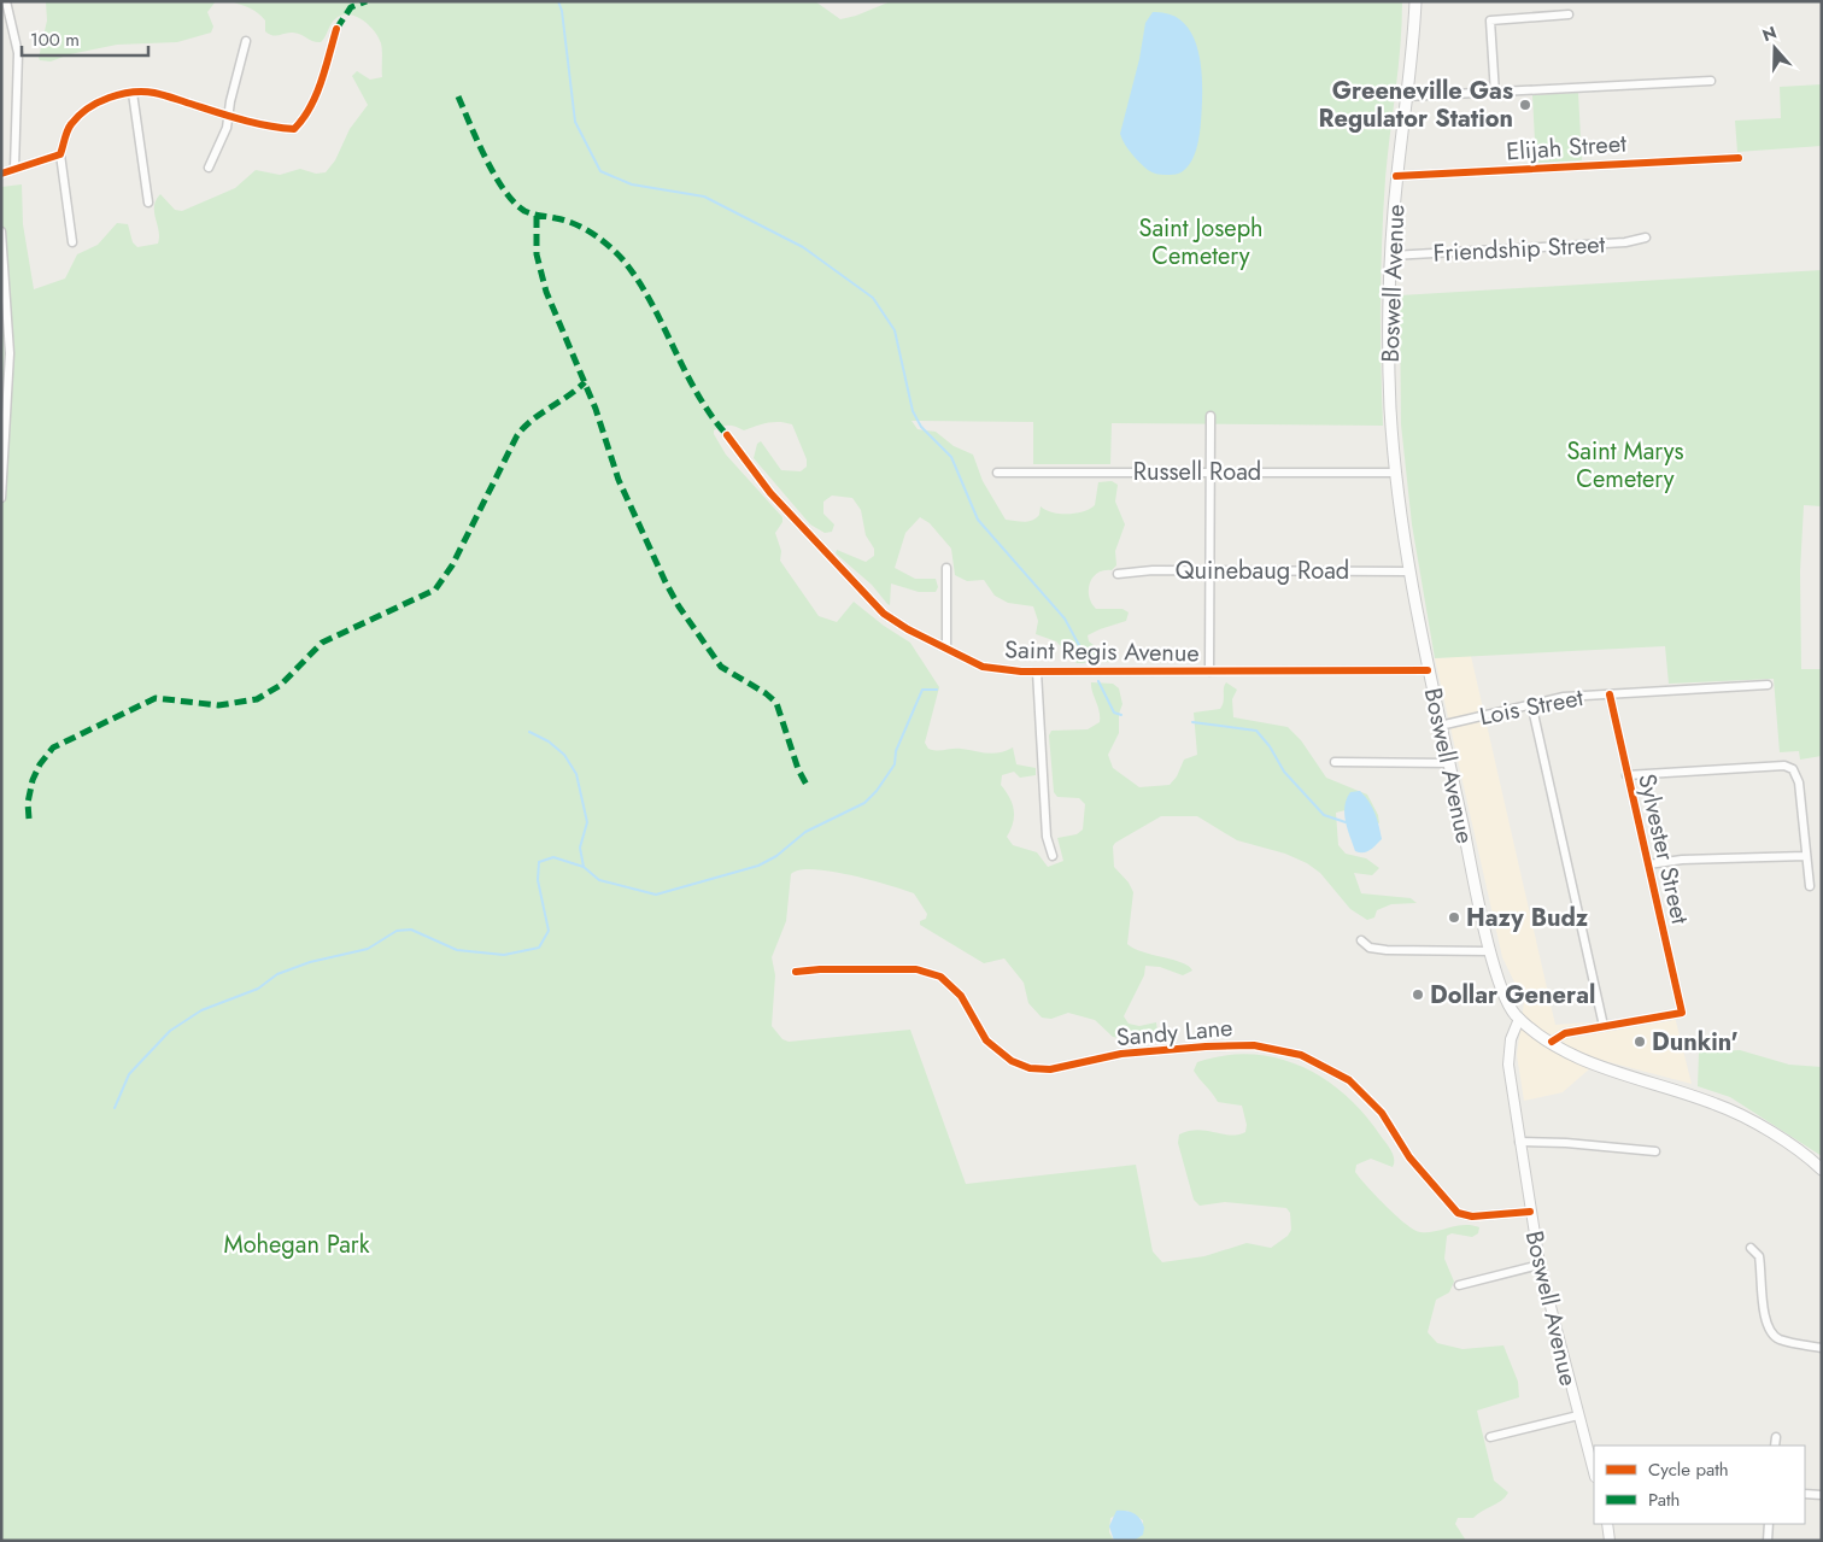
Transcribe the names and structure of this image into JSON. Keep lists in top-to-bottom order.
{
  "streets": {
    "main road": ["Boswell Avenue"],
    "street": [
      "Elijah Street",
      "Friendship Street",
      "Russell Road",
      "Quinebaug Road",
      "Saint Regis Avenue",
      "Lois Street",
      "Sylvester Street",
      "Sandy Lane"
    ]
  },
  "crossings": [
    ["Elijah Street", "Boswell Avenue"],
    ["Friendship Street", "Boswell Avenue"],
    ["Boswell Avenue", "Russell Road"],
    ["Boswell Avenue", "Quinebaug Road"],
    ["Boswell Avenue", "Saint Regis Avenue"],
    ["Boswell Avenue", "Lois Street"],
    ["Boswell Avenue", "Sandy Lane"],
    ["Lois Street", "Sylvester Street"]
  ],
  "parks": ["Saint Joseph Cemetery", "Saint Marys Cemetery", "Mohegan Park"],
  "places": [
    "Greeneville Gas Regulator Station",
    "Hazy Budz",
    "Dollar General",
    "Dunkin'"
  ],
  "legend": ["Cycle path", "Path"],
  "scale_bar": "100 m",
  "north": "top"
}
